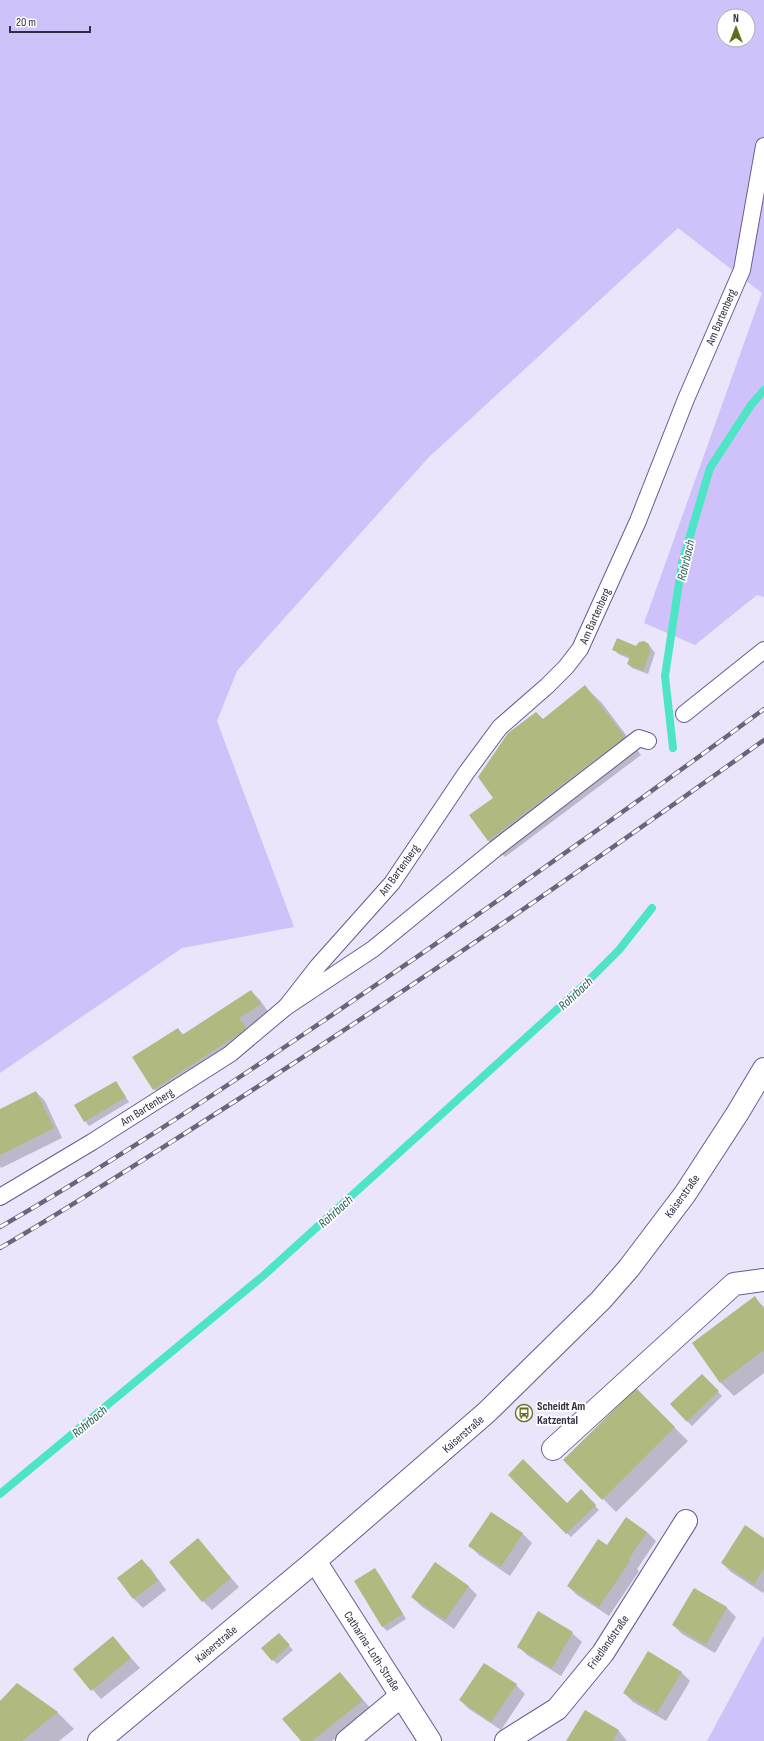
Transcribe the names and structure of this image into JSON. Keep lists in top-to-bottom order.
{
  "streets": {
    "main road": ["Kaiserstraße", "Friedlandstraße", "Catharina-Loth-Straße"],
    "lane": ["Am Bartenberg"]
  },
  "crossings": [
    ["Kaiserstraße", "Catharina-Loth-Straße"]
  ],
  "water": ["Rohrbach"],
  "places": {
    "bus stop": ["Scheidt Am Katzental"]
  },
  "scale_bar": "20 m",
  "north": "top"
}
